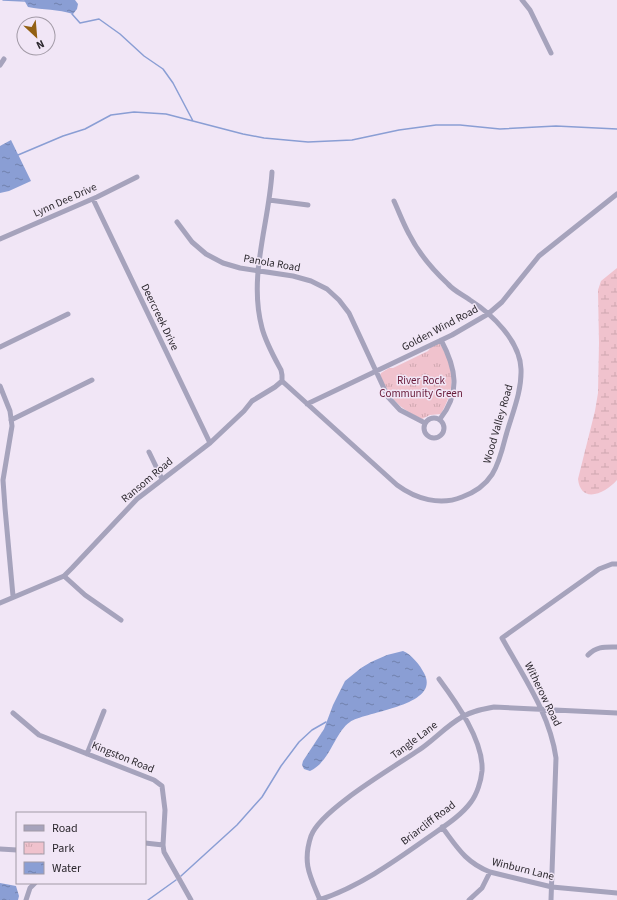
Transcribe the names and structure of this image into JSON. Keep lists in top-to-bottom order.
{
  "streets": {
    "street": [
      "Lynn Dee Drive",
      "Panola Road",
      "Deercreek Drive",
      "Golden Wind Road",
      "Wood Valley Road",
      "Ransom Road",
      "Witherow Road",
      "Tangle Lane",
      "Kingston Road",
      "Briarcliff Road",
      "Winburn Lane"
    ]
  },
  "crossings": [
    ["Lynn Dee Drive", "Deercreek Drive"],
    ["Panola Road", "Golden Wind Road"],
    ["Deercreek Drive", "Ransom Road"],
    ["Golden Wind Road", "Wood Valley Road"],
    ["Witherow Road", "Tangle Lane"],
    ["Witherow Road", "Winburn Lane"],
    ["Tangle Lane", "Briarcliff Road"],
    ["Briarcliff Road", "Winburn Lane"]
  ],
  "parks": ["River Rock Community Green"],
  "legend": ["Road", "Park", "Water"],
  "north": "bottom right"
}
